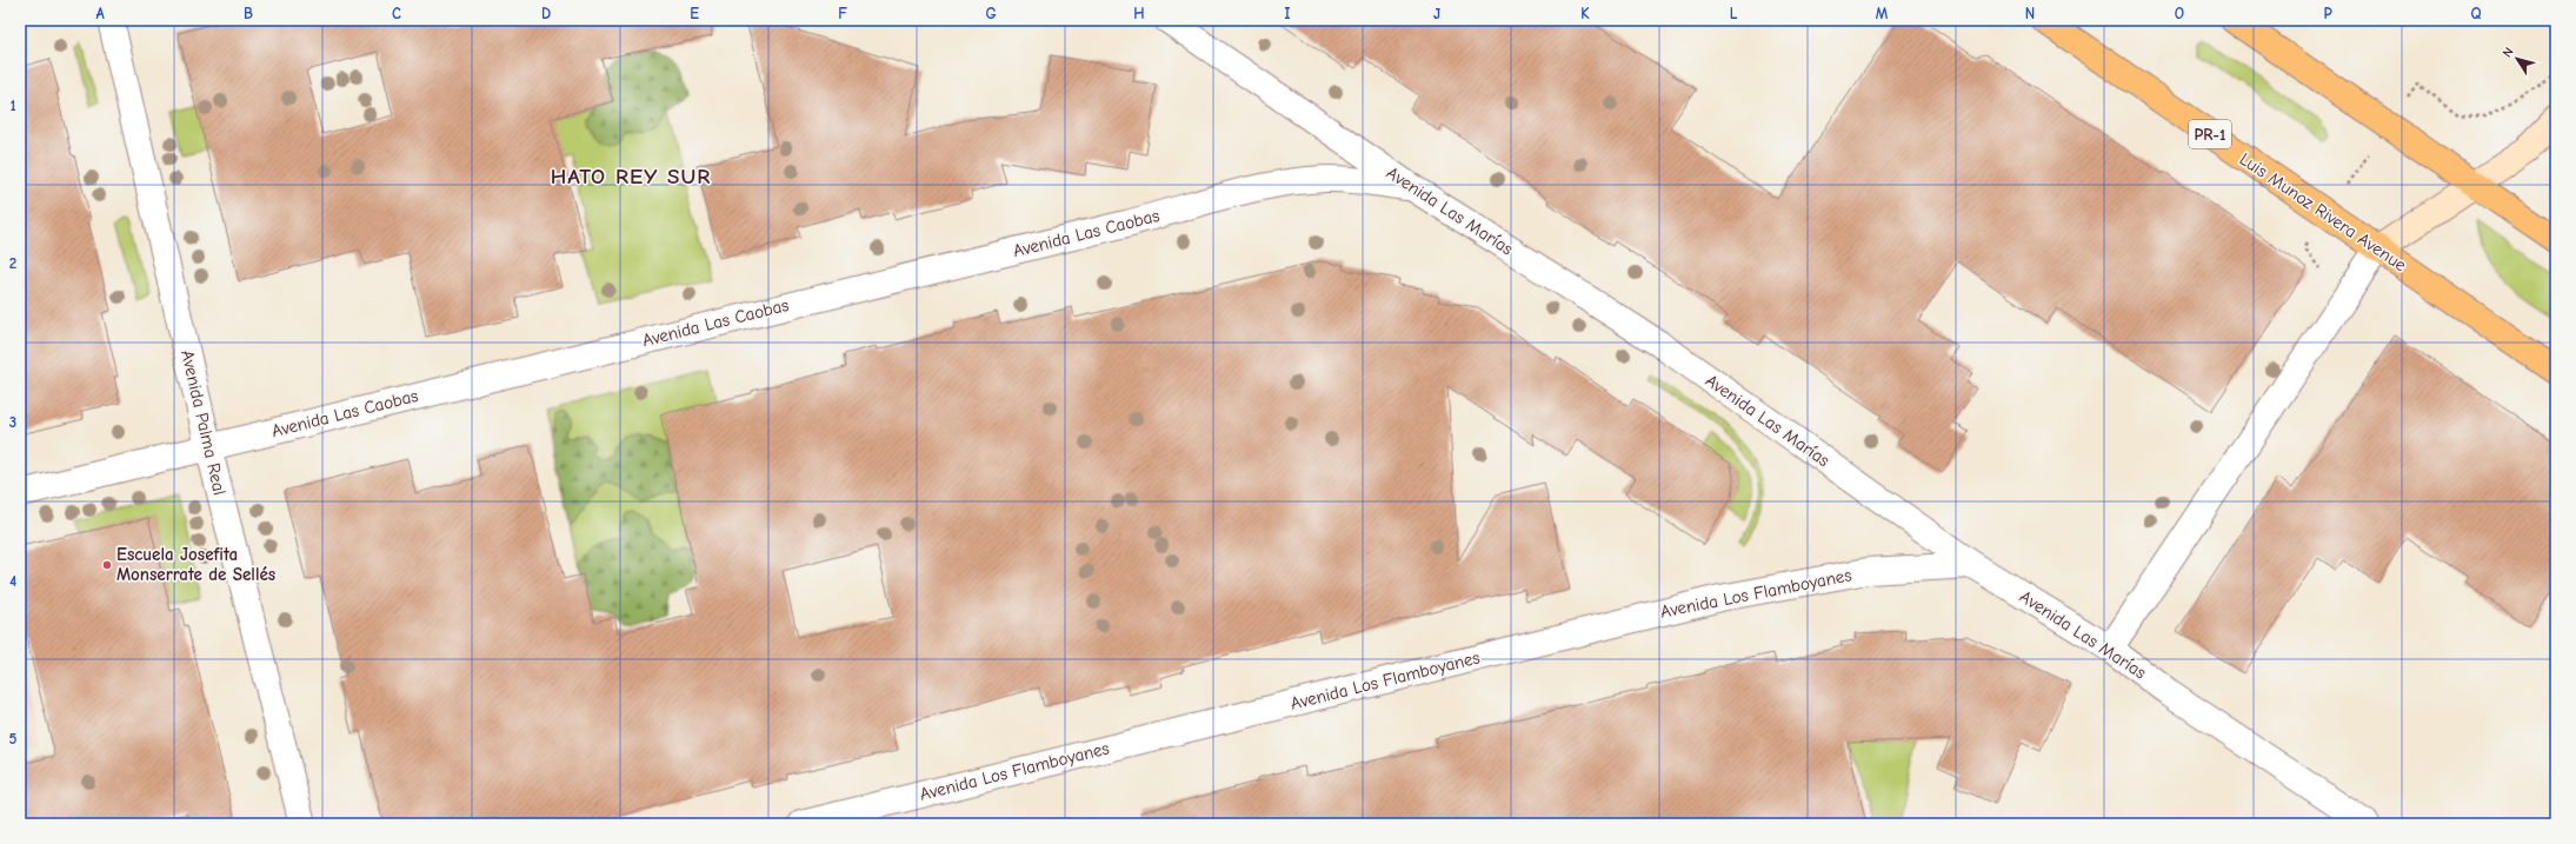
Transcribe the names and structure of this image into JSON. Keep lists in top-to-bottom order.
{
  "streets": {
    "main road": ["PR-1", "Luis Munoz Rivera Avenue"],
    "street": [
      "Avenida Las Marías",
      "Avenida Las Caobas",
      "Avenida Palma Real",
      "Avenida Los Flamboyanes"
    ]
  },
  "crossings": [
    ["Avenida Las Marías", "Avenida Las Caobas"],
    ["Avenida Las Marías", "Avenida Los Flamboyanes"],
    ["Avenida Las Caobas", "Avenida Palma Real"]
  ],
  "districts": ["HATO REY SUR"],
  "places": ["Escuela Josefita Monserrate de Sellés"],
  "north": "top left",
  "grid": {
    "columns": [
      "A",
      "B",
      "C",
      "D",
      "E",
      "F",
      "G",
      "H",
      "I",
      "J",
      "K",
      "L",
      "M",
      "N",
      "O",
      "P",
      "Q"
    ],
    "rows": [
      "1",
      "2",
      "3",
      "4",
      "5"
    ]
  }
}
